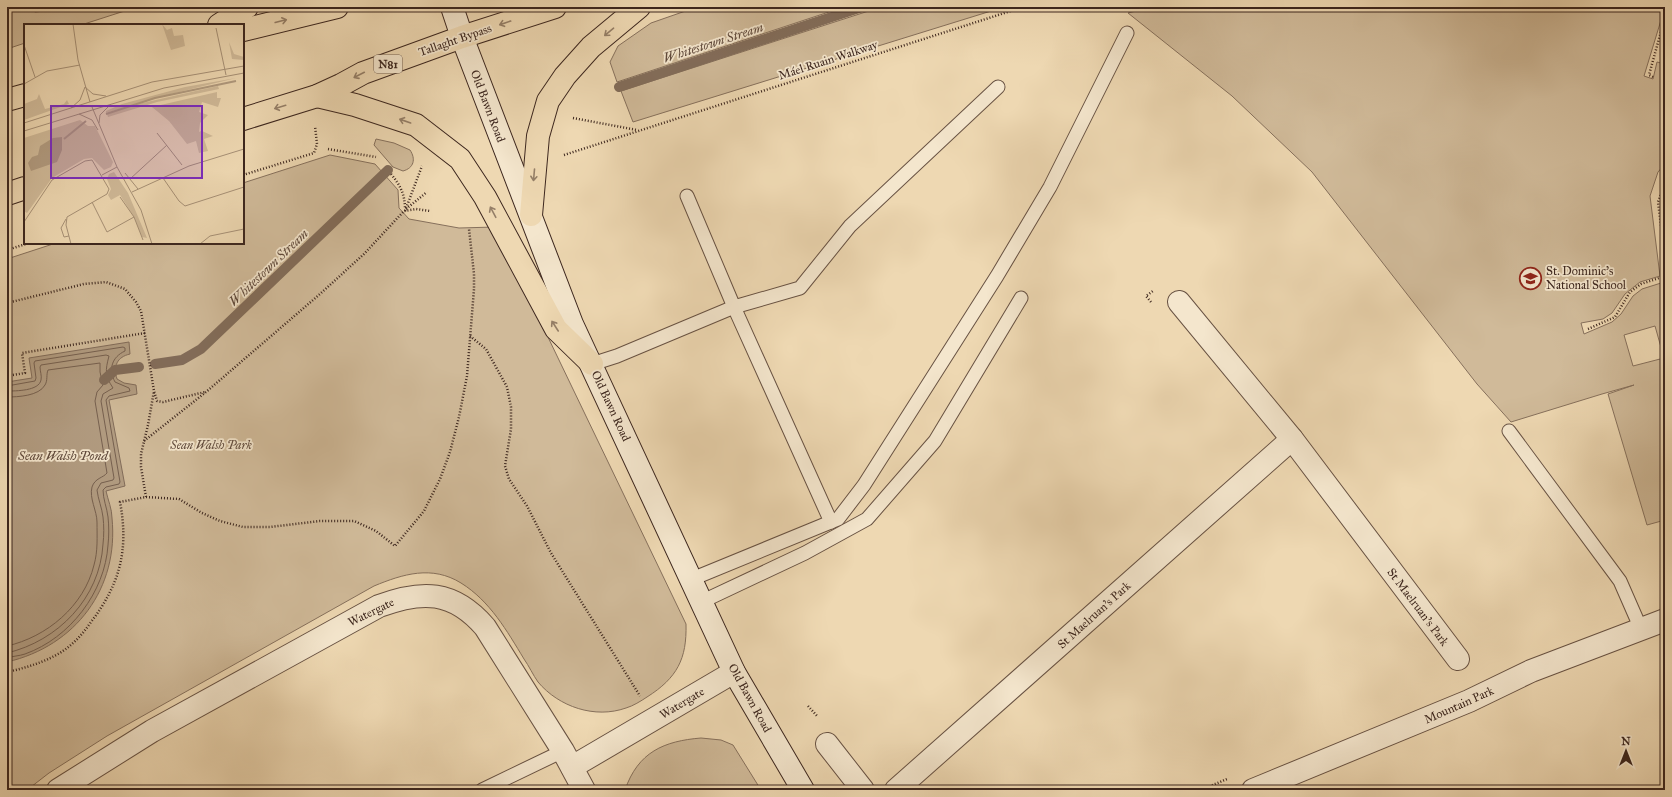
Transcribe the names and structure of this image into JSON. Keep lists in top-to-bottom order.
{
  "streets": {
    "main road": ["Tallaght Bypass", "N81"],
    "street": [
      "Old Bawn Road",
      "St Maelruan's Park",
      "Watergate",
      "Mountain Park"
    ],
    "path": ["Máel Ruain Walkway"]
  },
  "crossings": [
    ["Tallaght Bypass", "Old Bawn Road"],
    ["Old Bawn Road", "Watergate"]
  ],
  "water": ["Whitestown Stream", "Sean Walsh Pond"],
  "parks": ["Sean Walsh Park"],
  "places": {
    "school or university": ["St. Dominic's National School"]
  },
  "north": "top"
}
